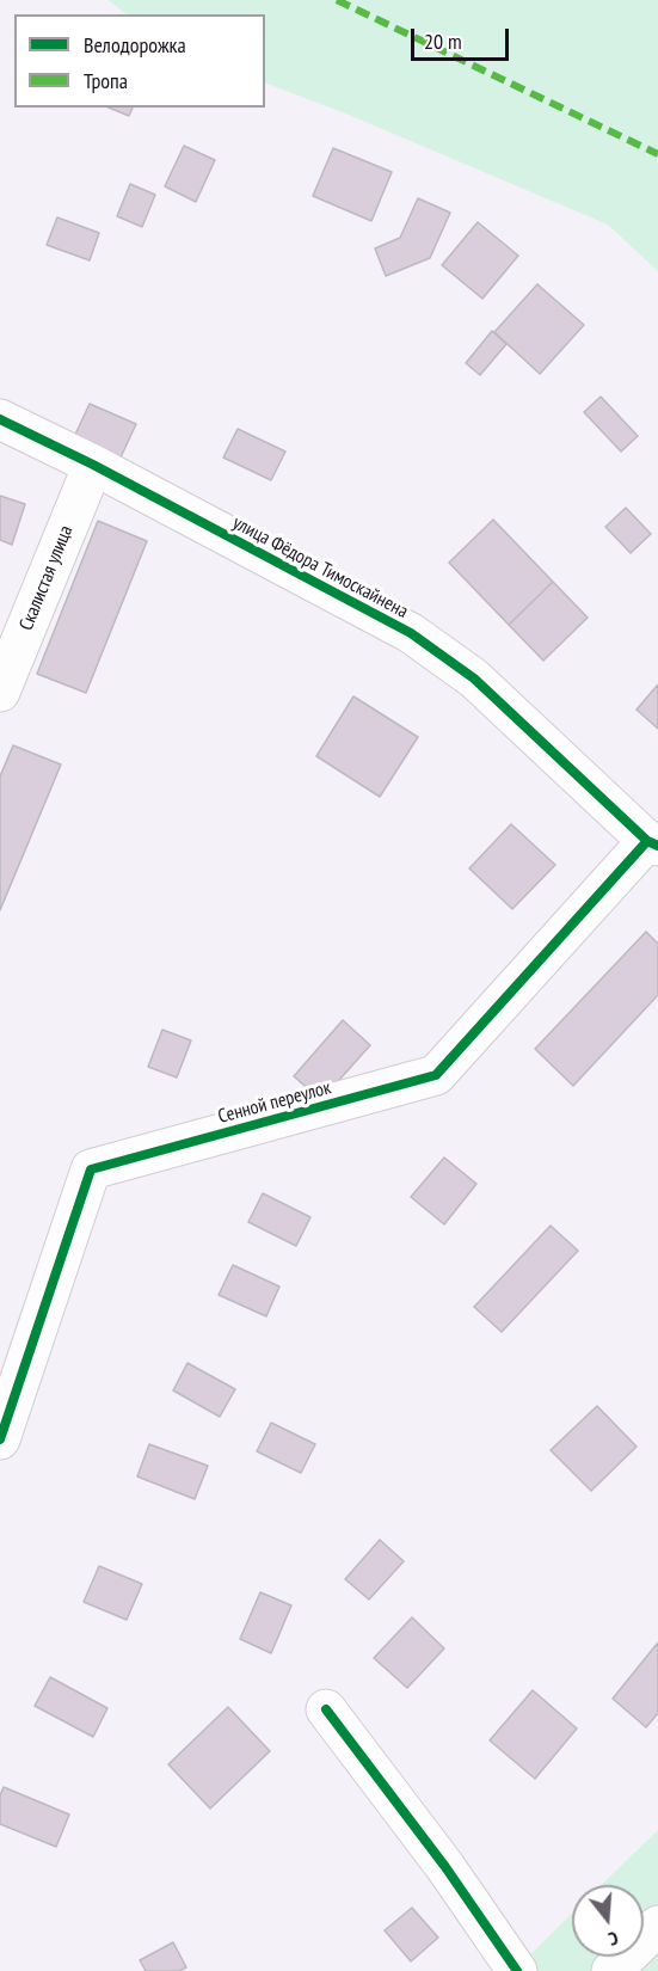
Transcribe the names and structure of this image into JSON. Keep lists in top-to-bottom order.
{
  "streets": {
    "street": ["улица Фёдора Тимоскайнена", "Скалистая улица", "Сенной переулок"]
  },
  "crossings": [
    ["улица Фёдора Тимоскайнена", "Скалистая улица"],
    ["улица Фёдора Тимоскайнена", "Сенной переулок"]
  ],
  "legend": ["Велодорожка", "Тропа"],
  "scale_bar": "20 m",
  "north": "bottom"
}
